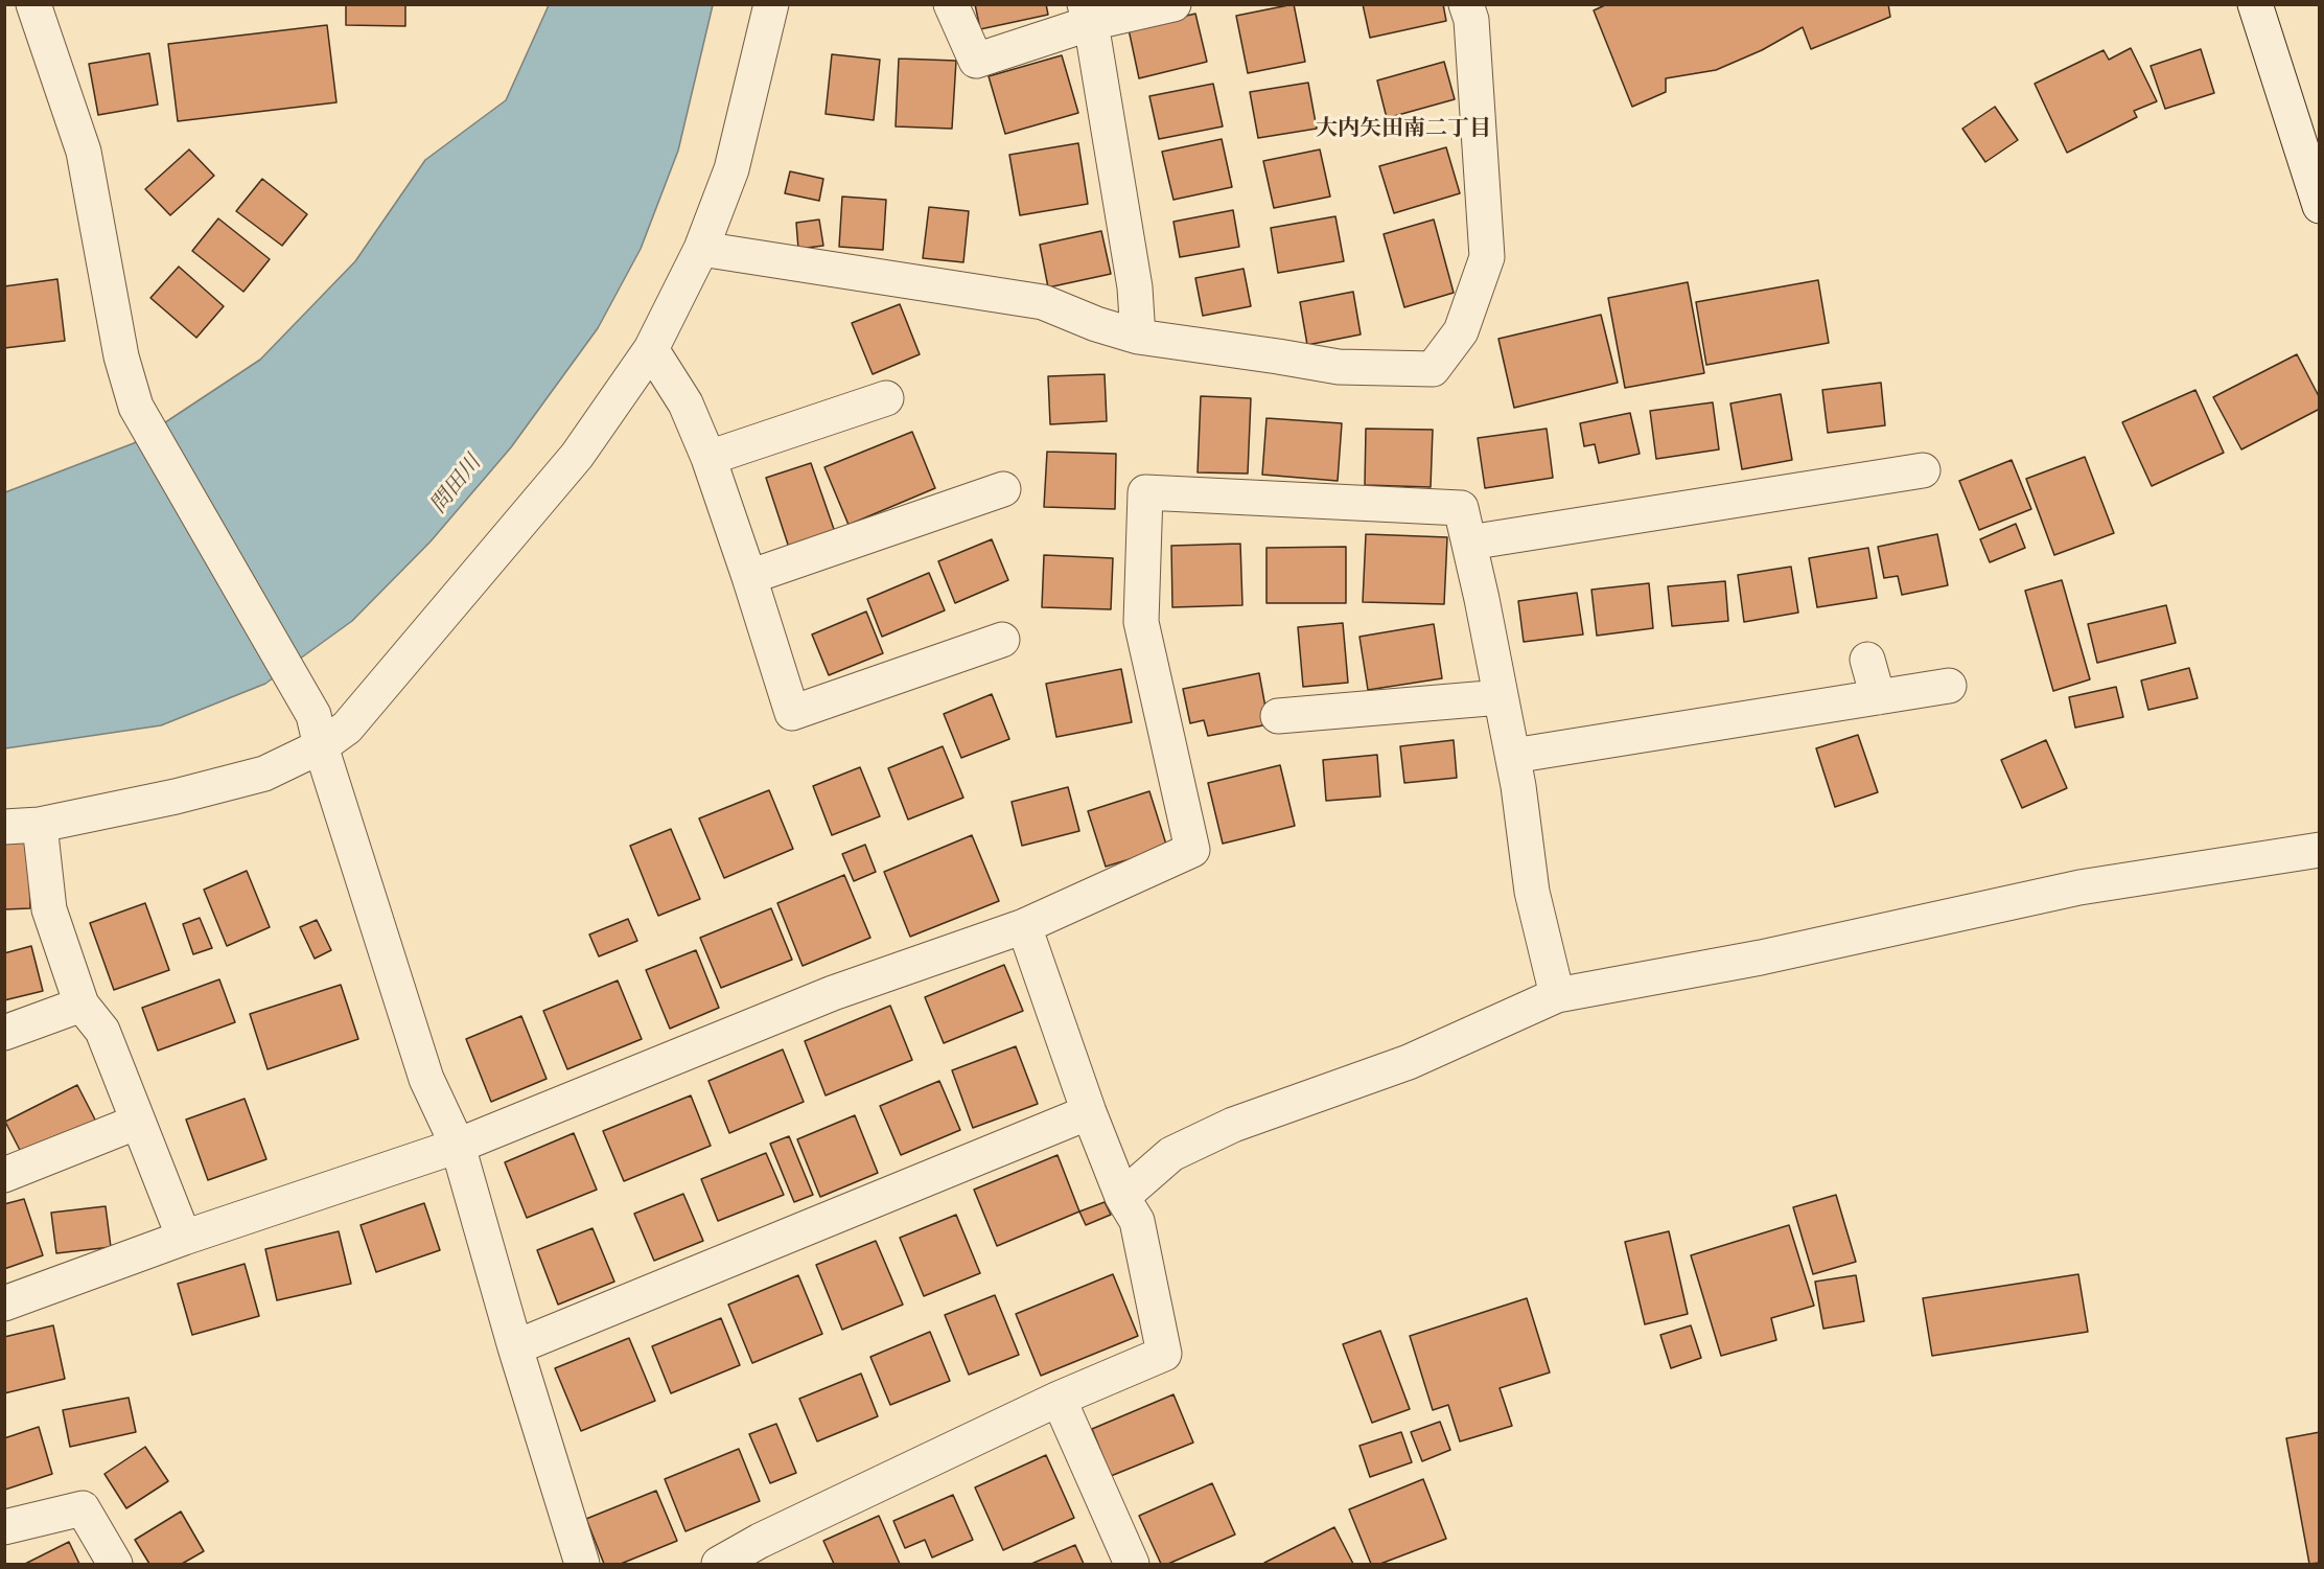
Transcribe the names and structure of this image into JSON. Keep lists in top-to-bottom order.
{
  "districts": ["大内矢田南二丁目"],
  "water": ["問田川"]
}
